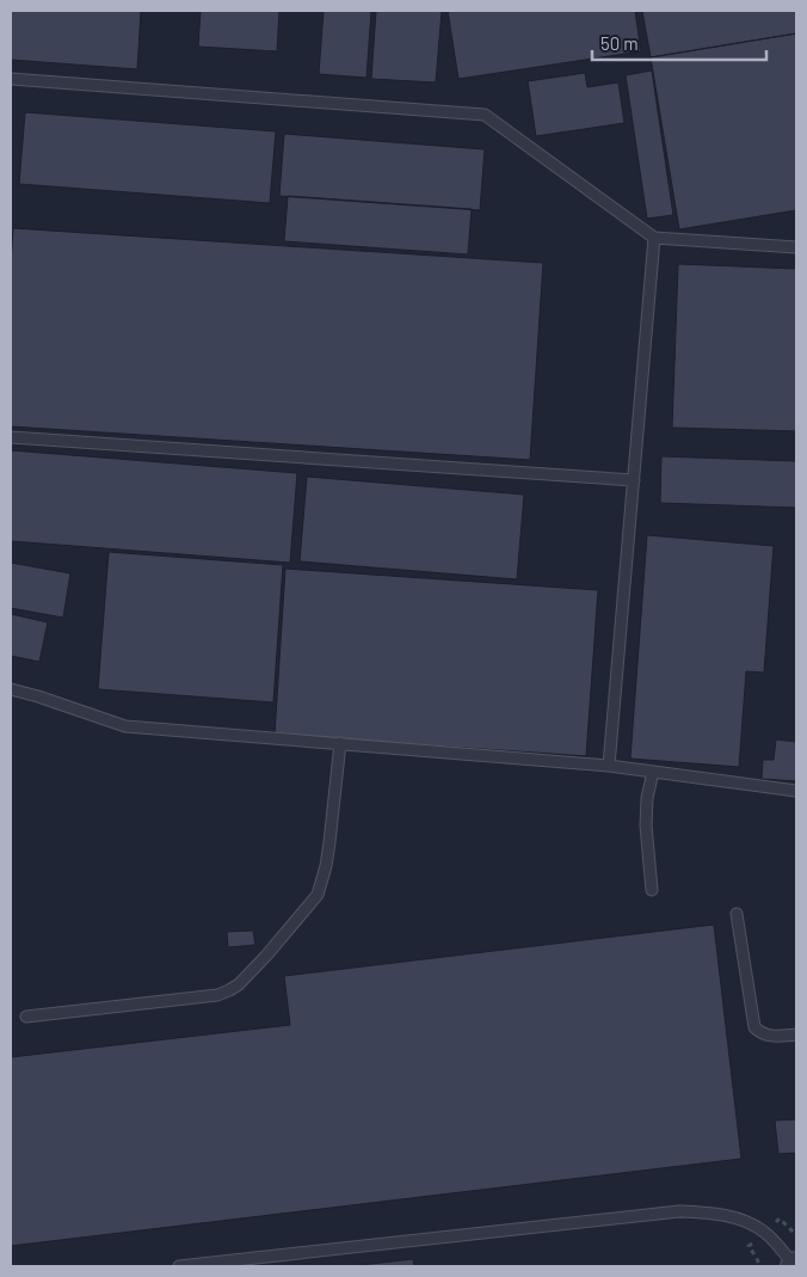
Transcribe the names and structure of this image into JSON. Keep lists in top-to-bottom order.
{
  "scale_bar": "50 m"
}
